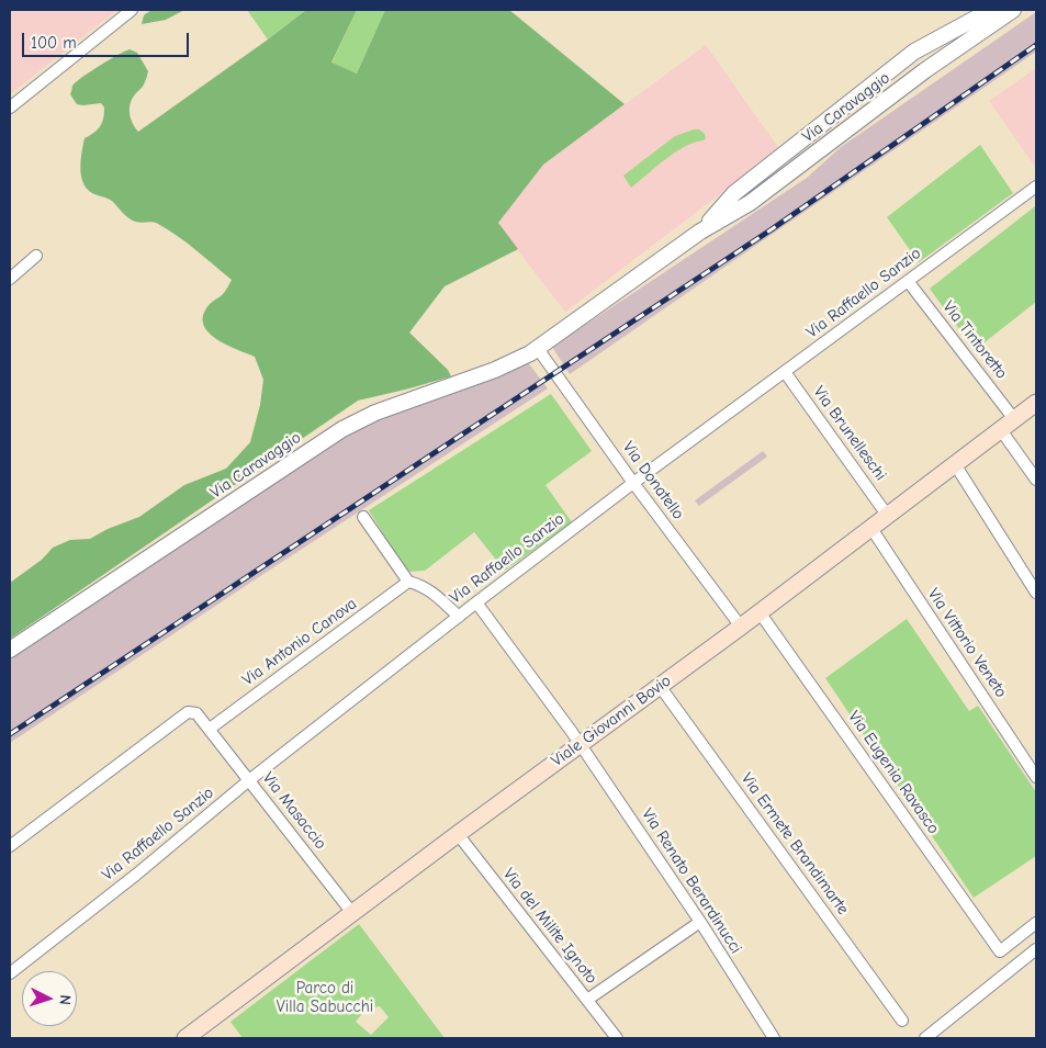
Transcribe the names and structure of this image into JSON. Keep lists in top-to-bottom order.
{
  "streets": {
    "main road": ["Viale Giovanni Bovio"],
    "street": [
      "Via Caravaggio",
      "Via Raffaello Sanzio",
      "Via Tintoretto",
      "Via Brunelleschi",
      "Via Donatello",
      "Via Antonio Canova",
      "Via Vittorio Veneto",
      "Via Eugenia Ravasco",
      "Via Masaccio",
      "Via Ermete Brandimarte",
      "Via Renato Berardinucci",
      "Via del Milite Ignoto"
    ]
  },
  "crossings": [
    ["Via Caravaggio", "Via Donatello"],
    ["Via Raffaello Sanzio", "Via Tintoretto"],
    ["Via Raffaello Sanzio", "Via Brunelleschi"],
    ["Via Raffaello Sanzio", "Via Donatello"],
    ["Via Raffaello Sanzio", "Via Masaccio"],
    ["Via Raffaello Sanzio", "Via Renato Berardinucci"],
    ["Via Tintoretto", "Viale Giovanni Bovio"],
    ["Via Brunelleschi", "Viale Giovanni Bovio"],
    ["Via Donatello", "Viale Giovanni Bovio"],
    ["Via Antonio Canova", "Via Masaccio"],
    ["Via Vittorio Veneto", "Viale Giovanni Bovio"],
    ["Viale Giovanni Bovio", "Via Eugenia Ravasco"],
    ["Viale Giovanni Bovio", "Via Masaccio"],
    ["Viale Giovanni Bovio", "Via Ermete Brandimarte"],
    ["Viale Giovanni Bovio", "Via Renato Berardinucci"],
    ["Viale Giovanni Bovio", "Via del Milite Ignoto"]
  ],
  "parks": ["Parco di Villa Sabucchi"],
  "scale_bar": "100 m",
  "north": "right"
}
